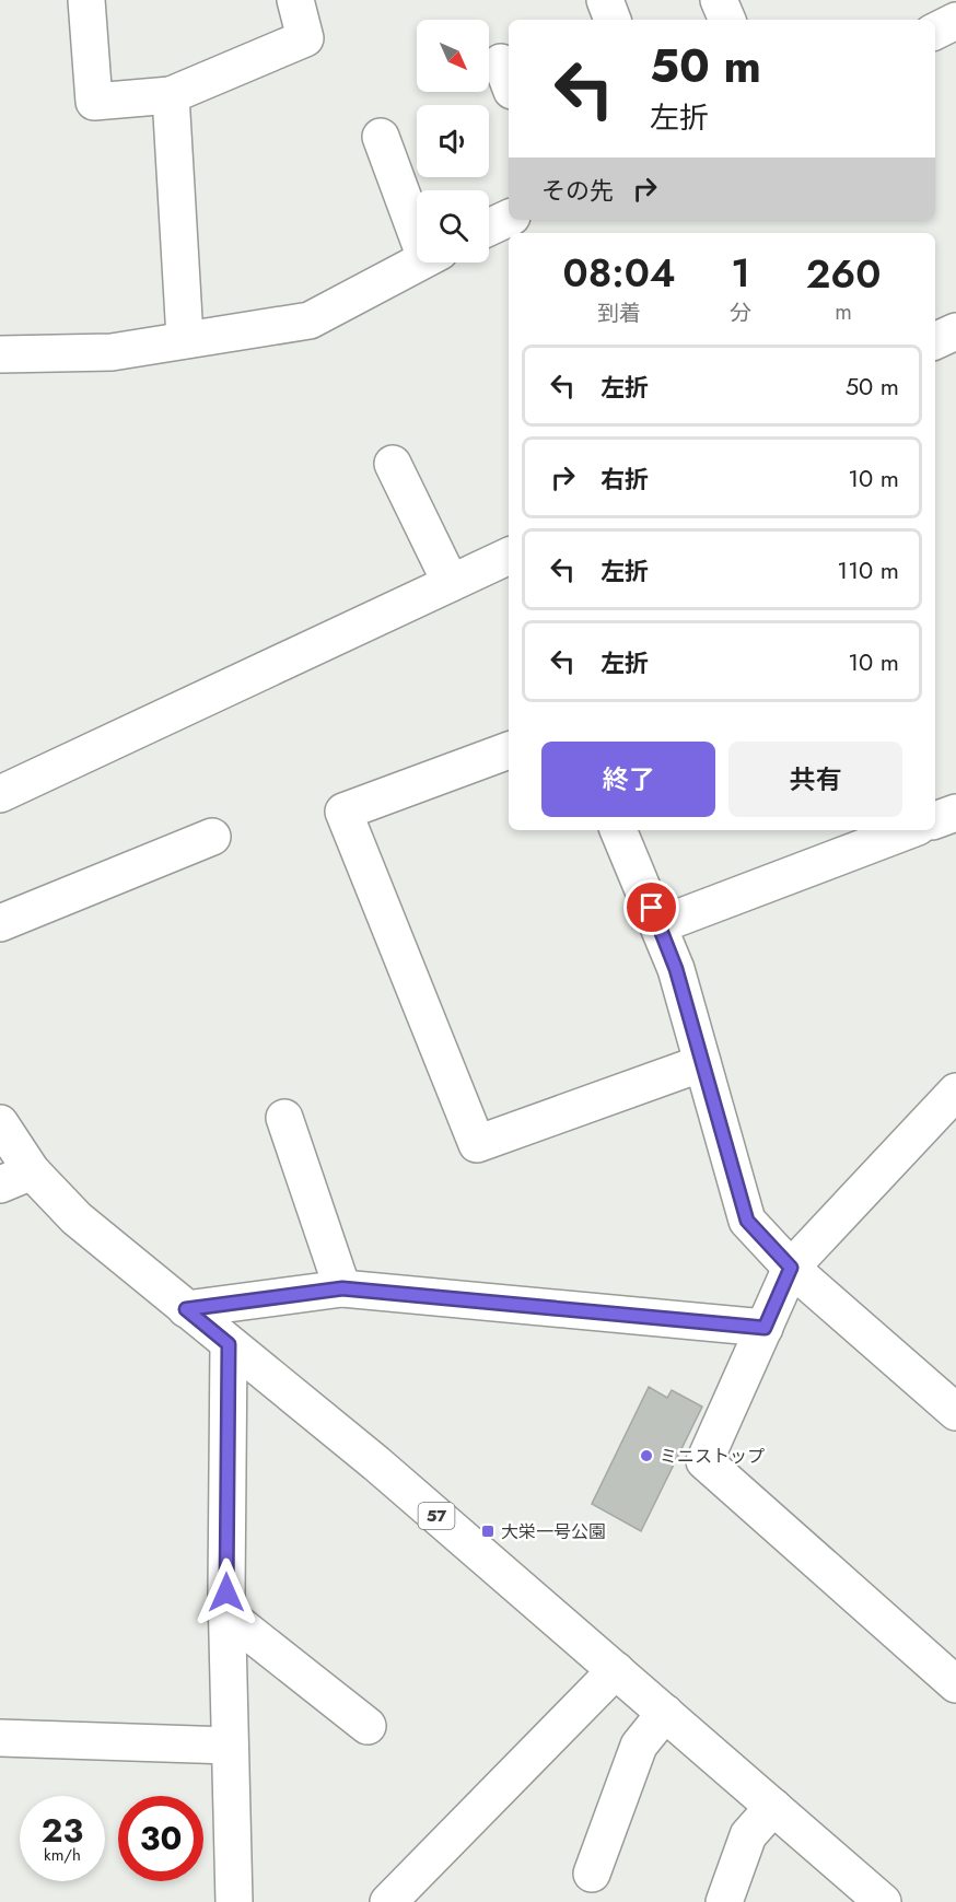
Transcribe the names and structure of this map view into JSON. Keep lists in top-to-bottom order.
{
  "streets": {
    "street": ["57"]
  },
  "places": {
    "other": ["ミニストップ"],
    "transit": ["大栄一号公園"]
  },
  "north": "bottom right",
  "page": {
    "turn": ["50 m", "左折"],
    "then": "その先",
    "eta": [
      "08:04",
      "到着",
      "1",
      "分",
      "260",
      "m"
    ],
    "list": [
      {
        "name": "左折",
        "value": "50 m"
      },
      {
        "name": "右折",
        "value": "10 m"
      },
      {
        "name": "左折",
        "value": "110 m"
      },
      {
        "name": "左折",
        "value": "10 m"
      }
    ],
    "buttons": ["終了", "共有"],
    "speed": "23 km/h",
    "limit": "30"
  }
}
